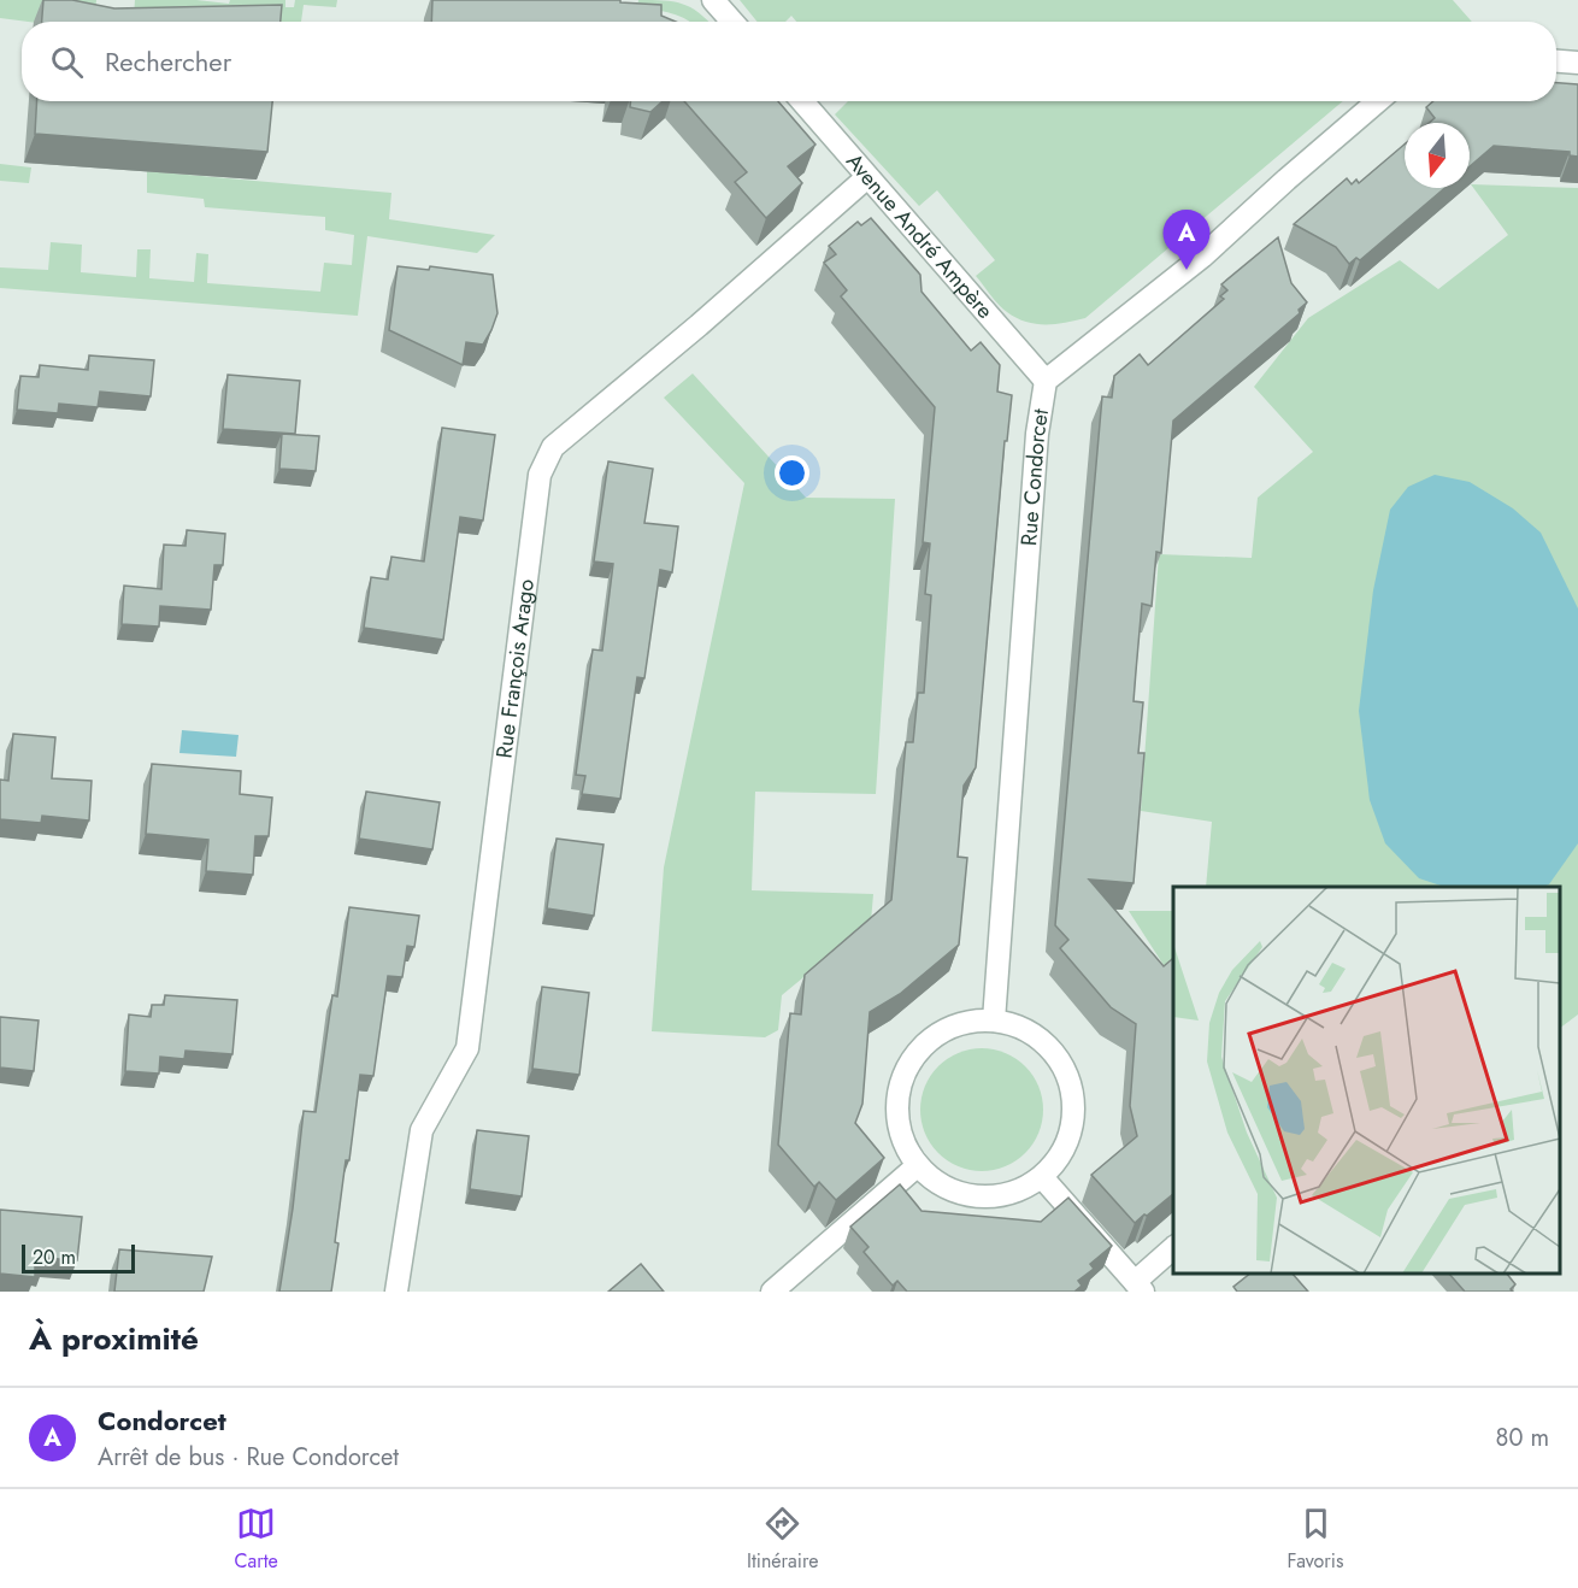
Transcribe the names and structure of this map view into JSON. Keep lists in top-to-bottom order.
{
  "streets": {
    "street": ["Avenue André Ampère", "Rue Condorcet", "Rue François Arago"]
  },
  "crossings": [
    ["Avenue André Ampère", "Rue Condorcet"],
    ["Avenue André Ampère", "Rue François Arago"]
  ],
  "scale_bar": "20 m",
  "north": "bottom",
  "page": {
    "search": "Rechercher",
    "pins": "A",
    "scale": "20 m",
    "heading": "À proximité",
    "list": [
      {
        "mark": "A",
        "name": "Condorcet",
        "note": "Arrêt de bus · Rue Condorcet",
        "value": "80 m"
      }
    ],
    "nav": ["Carte", "Itinéraire", "Favoris"]
  }
}
